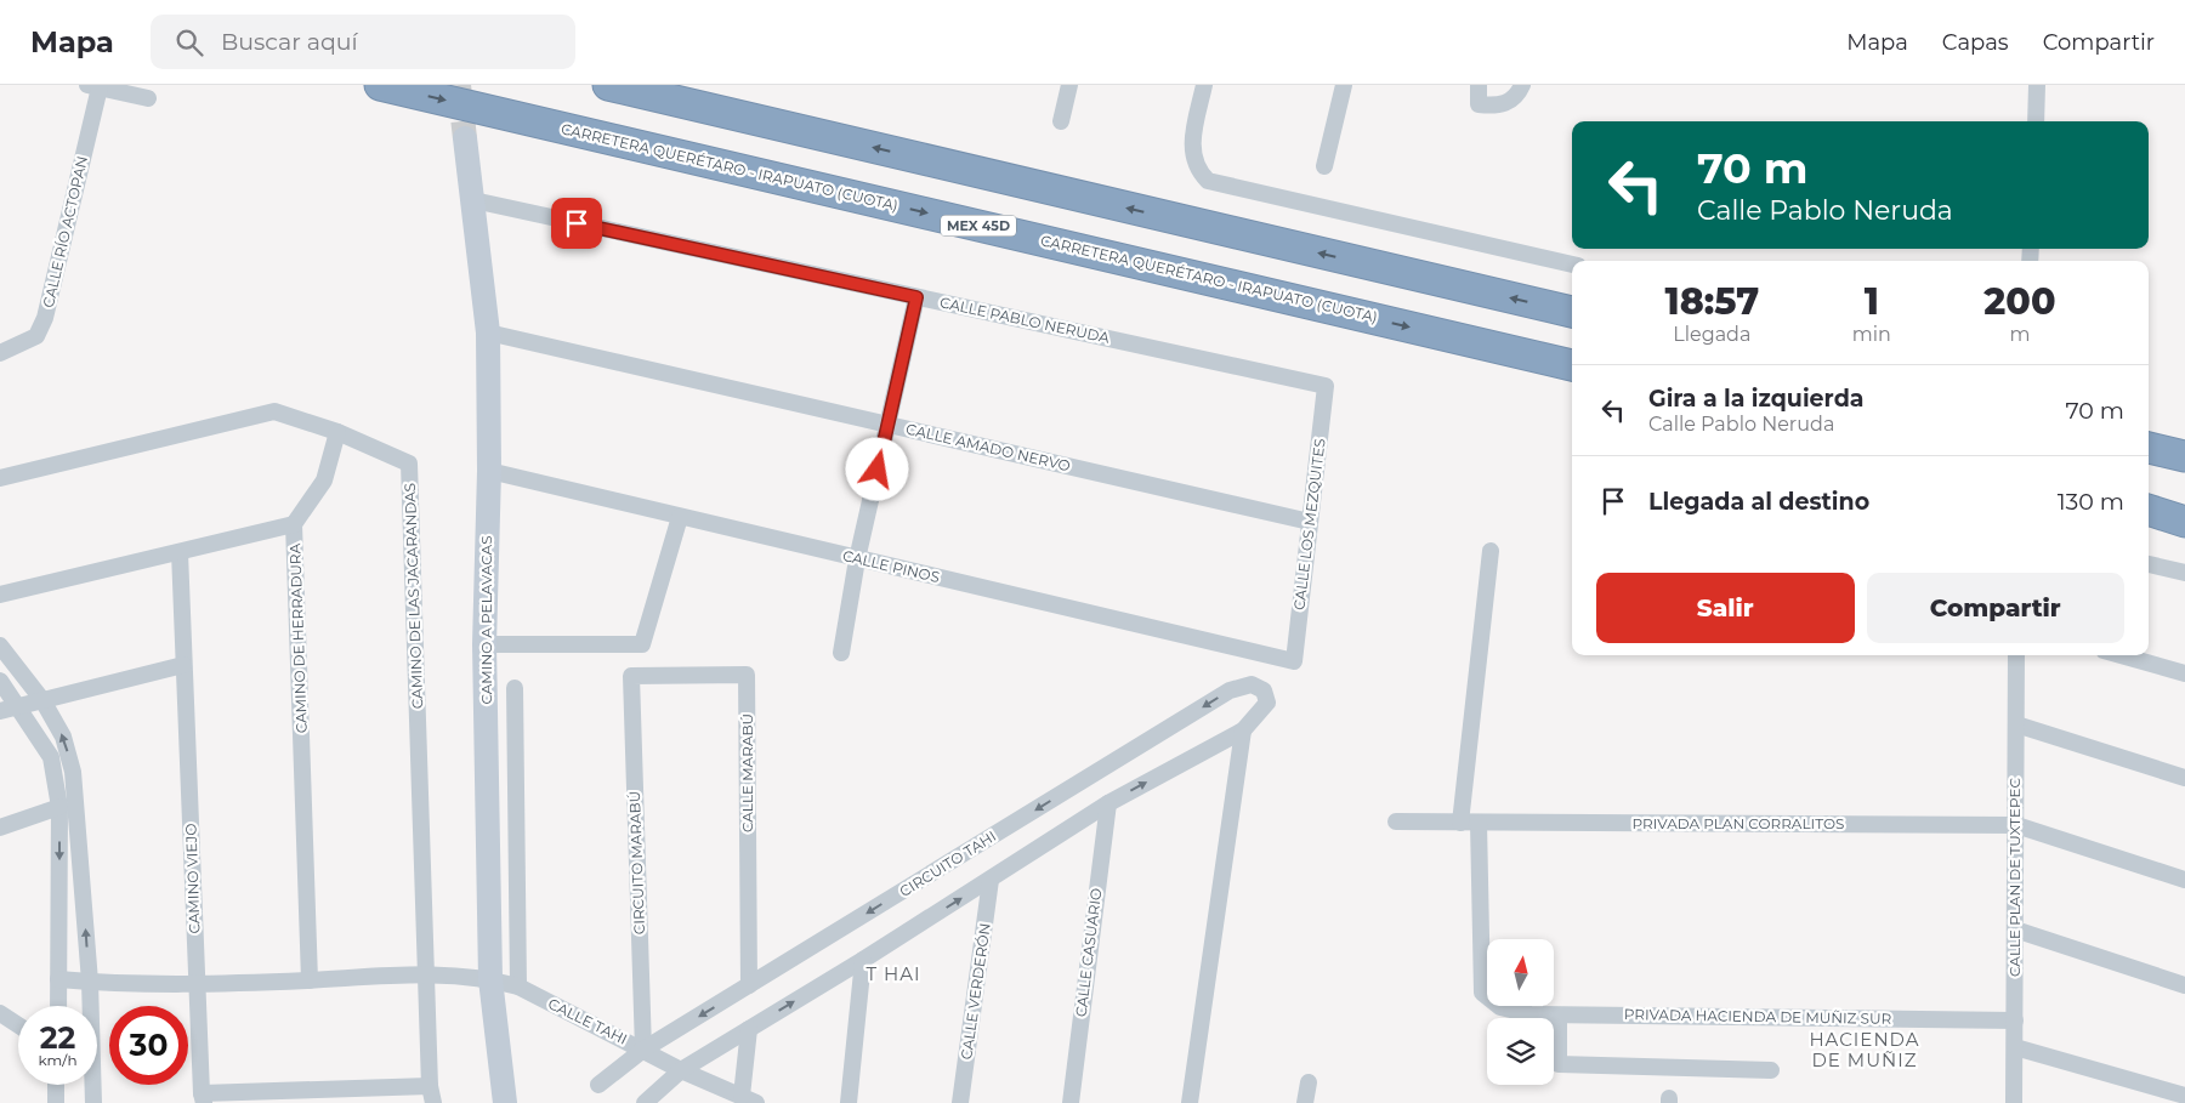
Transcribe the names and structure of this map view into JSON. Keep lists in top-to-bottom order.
{
  "streets": {
    "highway": ["CARRETERA QUERÉTARO - IRAPUATO (CUOTA)", "MEX 45D"],
    "street": [
      "CALLE RÍO ACTOPAN",
      "CALLE PABLO NERUDA",
      "CALLE AMADO NERVO",
      "CALLE LOS MEZQUITES",
      "CALLE PINOS",
      "CAMINO DE LAS JACARANDAS",
      "CAMINO A PELAVACAS",
      "CAMINO DE HERRADURA",
      "CALLE MARABÚ",
      "PRIVADA PLAN CORRALITOS",
      "CIRCUITO MARABÚ",
      "CIRCUITO TAHI",
      "CALLE PLAN DE TUXTEPEC",
      "CAMINO VIEJO",
      "CALLE CASUARIO",
      "CALLE VERDERÓN",
      "PRIVADA HACIENDA DE MUÑIZ SUR",
      "CALLE TAHI"
    ]
  },
  "crossings": [
    ["CALLE PABLO NERUDA", "CALLE LOS MEZQUITES"],
    ["CALLE PABLO NERUDA", "CAMINO A PELAVACAS"],
    ["CALLE AMADO NERVO", "CALLE LOS MEZQUITES"],
    ["CALLE AMADO NERVO", "CAMINO A PELAVACAS"],
    ["CALLE LOS MEZQUITES", "CALLE PINOS"],
    ["CALLE PINOS", "CAMINO A PELAVACAS"],
    ["CAMINO A PELAVACAS", "CALLE TAHI"],
    ["CAMINO DE HERRADURA", "CAMINO VIEJO"],
    ["CALLE MARABÚ", "CIRCUITO MARABÚ"],
    ["CALLE MARABÚ", "CIRCUITO TAHI"],
    ["PRIVADA PLAN CORRALITOS", "CALLE PLAN DE TUXTEPEC"],
    ["PRIVADA PLAN CORRALITOS", "PRIVADA HACIENDA DE MUÑIZ SUR"],
    ["CIRCUITO MARABÚ", "CIRCUITO TAHI"],
    ["CIRCUITO MARABÚ", "CALLE TAHI"],
    ["CIRCUITO TAHI", "CALLE CASUARIO"],
    ["CIRCUITO TAHI", "CALLE VERDERÓN"],
    ["CIRCUITO TAHI", "CALLE TAHI"],
    ["CALLE PLAN DE TUXTEPEC", "PRIVADA HACIENDA DE MUÑIZ SUR"]
  ],
  "districts": ["T HAI", "HACIENDA DE MUÑIZ"],
  "north": "top",
  "page": {
    "header": "Mapa",
    "search": "Buscar aquí",
    "nav": ["Mapa", "Capas", "Compartir"],
    "turn": ["70 m", "Calle Pablo Neruda"],
    "eta": [
      "18:57",
      "Llegada",
      "1",
      "min",
      "200",
      "m"
    ],
    "list": [
      {
        "name": "Gira a la izquierda",
        "note": "Calle Pablo Neruda",
        "value": "70 m"
      },
      {
        "name": "Llegada al destino",
        "value": "130 m"
      }
    ],
    "buttons": ["Salir", "Compartir"],
    "speed": "22 km/h",
    "limit": "30"
  }
}
